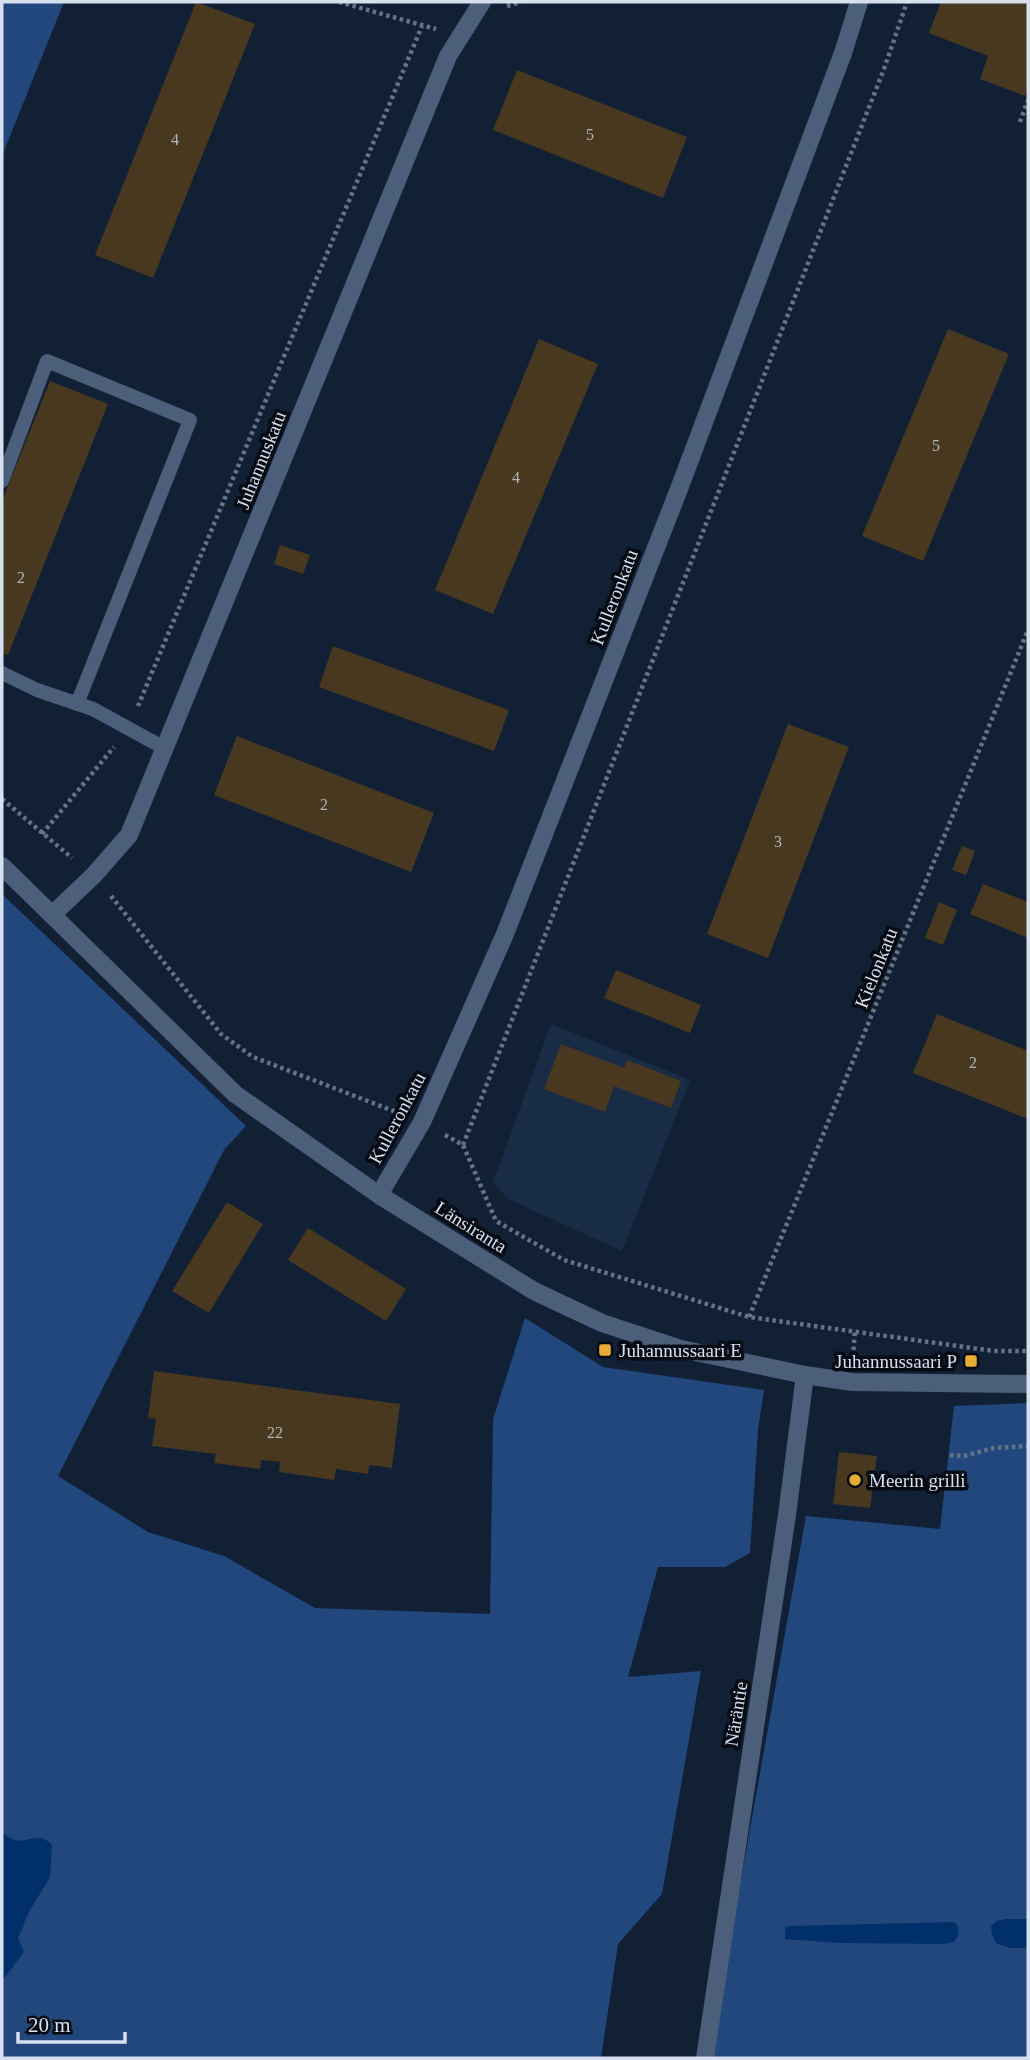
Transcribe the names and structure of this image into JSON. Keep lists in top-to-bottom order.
{
  "streets": {
    "street": [
      "Juhannuskatu",
      "Kulleronkatu",
      "Länsiranta",
      "Näräntie"
    ],
    "path": ["Kielonkatu"]
  },
  "crossings": [
    ["Juhannuskatu", "Länsiranta"],
    ["Kulleronkatu", "Länsiranta"],
    ["Länsiranta", "Näräntie"]
  ],
  "places": {
    "transit": ["Juhannussaari E", "Juhannussaari P"],
    "other": ["Meerin grilli"]
  },
  "house_numbers": [
    "5",
    "4",
    "5",
    "4",
    "2",
    "2",
    "3",
    "2",
    "22"
  ],
  "scale_bar": "20 m"
}
